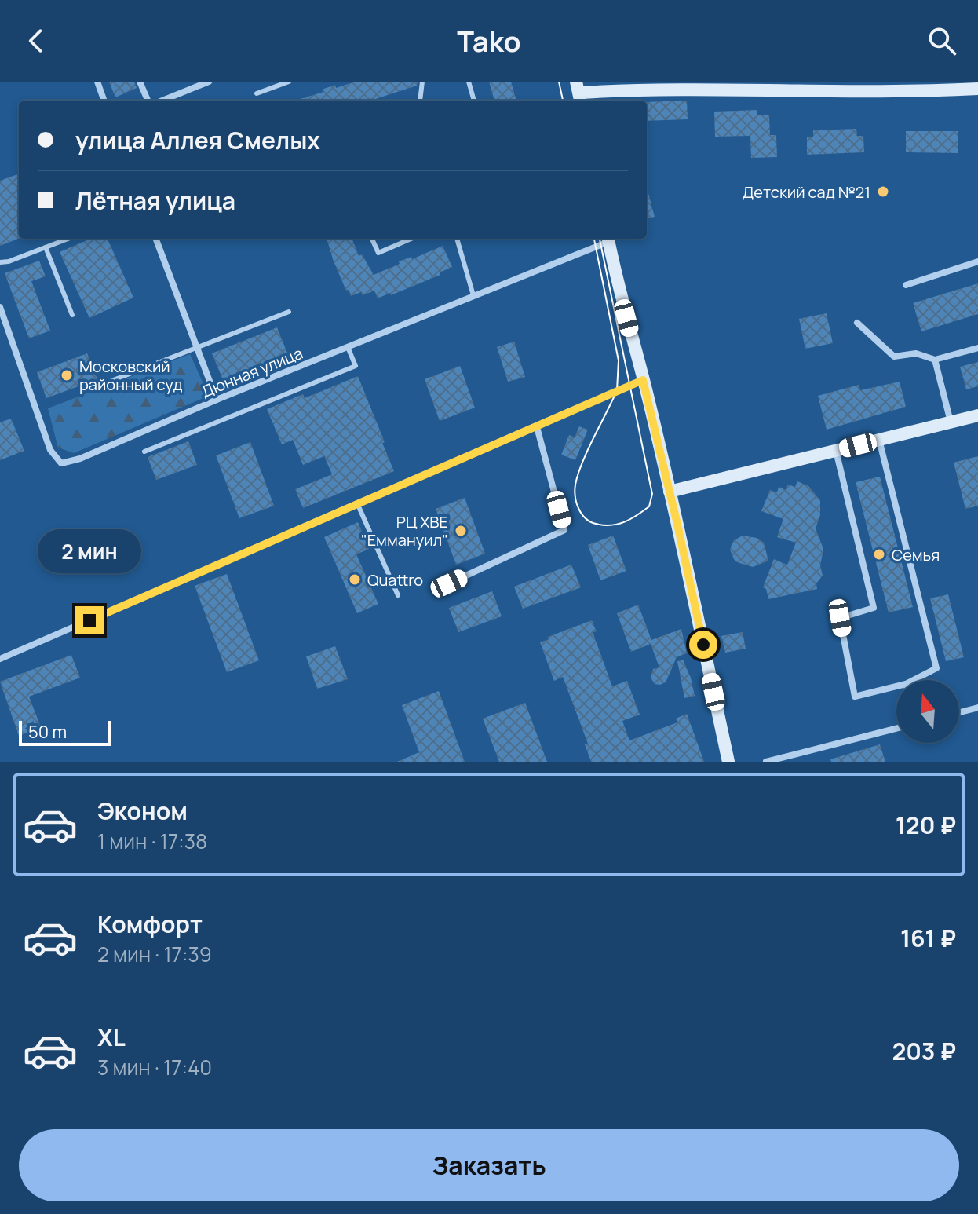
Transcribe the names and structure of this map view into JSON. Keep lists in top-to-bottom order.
{
  "streets": {
    "street": ["Дюнная улица"]
  },
  "places": [
    "Детский сад №21",
    "Московский районный суд",
    "РЦ ХВЕ \"Еммануил\"",
    "Семья",
    "Quattro"
  ],
  "scale_bar": "50 m",
  "north": "top",
  "page": {
    "header": "Tako",
    "banner": ["улица Аллея Смелых", "Лётная улица"],
    "bubble": "2 мин",
    "scale": "50 m",
    "list": [
      {
        "name": "Эконом",
        "note": "1 мин · 17:38",
        "value": "120 ₽"
      },
      {
        "name": "Комфорт",
        "note": "2 мин · 17:39",
        "value": "161 ₽"
      },
      {
        "name": "XL",
        "note": "3 мин · 17:40",
        "value": "203 ₽"
      }
    ],
    "buttons": "Заказать"
  }
}
